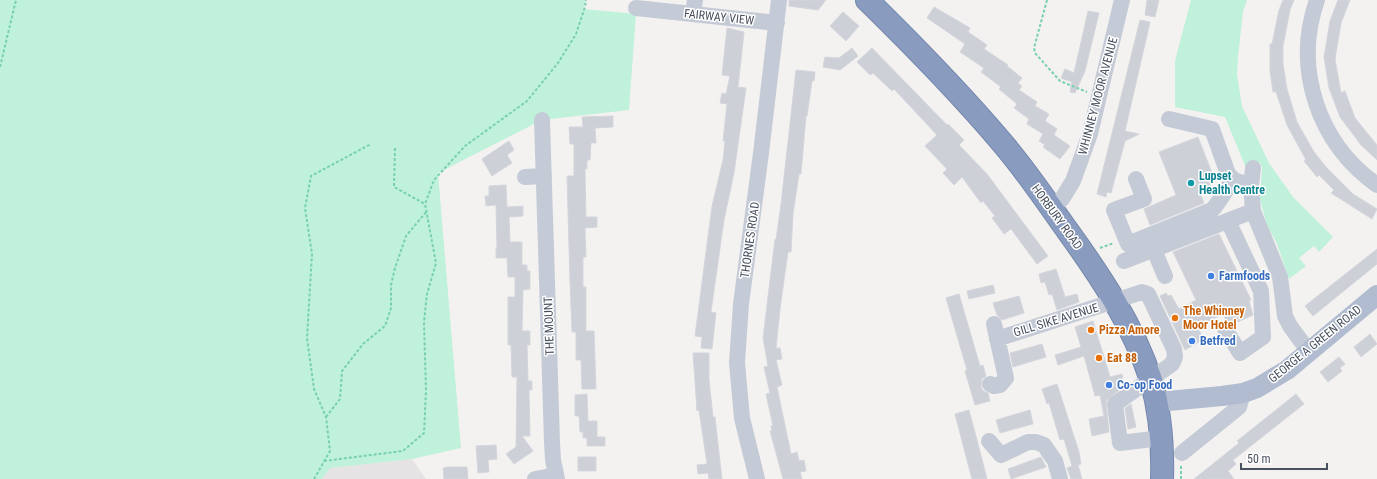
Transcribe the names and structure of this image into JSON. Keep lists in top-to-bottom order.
{
  "streets": {
    "highway": ["HORBURY ROAD"],
    "main road": ["GEORGE A GREEN ROAD"],
    "street": [
      "FAIRWAY VIEW",
      "WHINNEY MOOR AVENUE",
      "THORNES ROAD",
      "GILL SIKE AVENUE",
      "THE MOUNT"
    ]
  },
  "crossings": [
    ["FAIRWAY VIEW", "THORNES ROAD"],
    ["WHINNEY MOOR AVENUE", "HORBURY ROAD"],
    ["HORBURY ROAD", "GILL SIKE AVENUE"],
    ["HORBURY ROAD", "GEORGE A GREEN ROAD"]
  ],
  "places": [
    "Lupset Health Centre",
    "Farmfoods",
    "The Whinney Moor Hotel",
    "Pizza Amore",
    "Betfred",
    "Eat 88",
    "Co-op Food"
  ],
  "scale_bar": "50 m"
}
